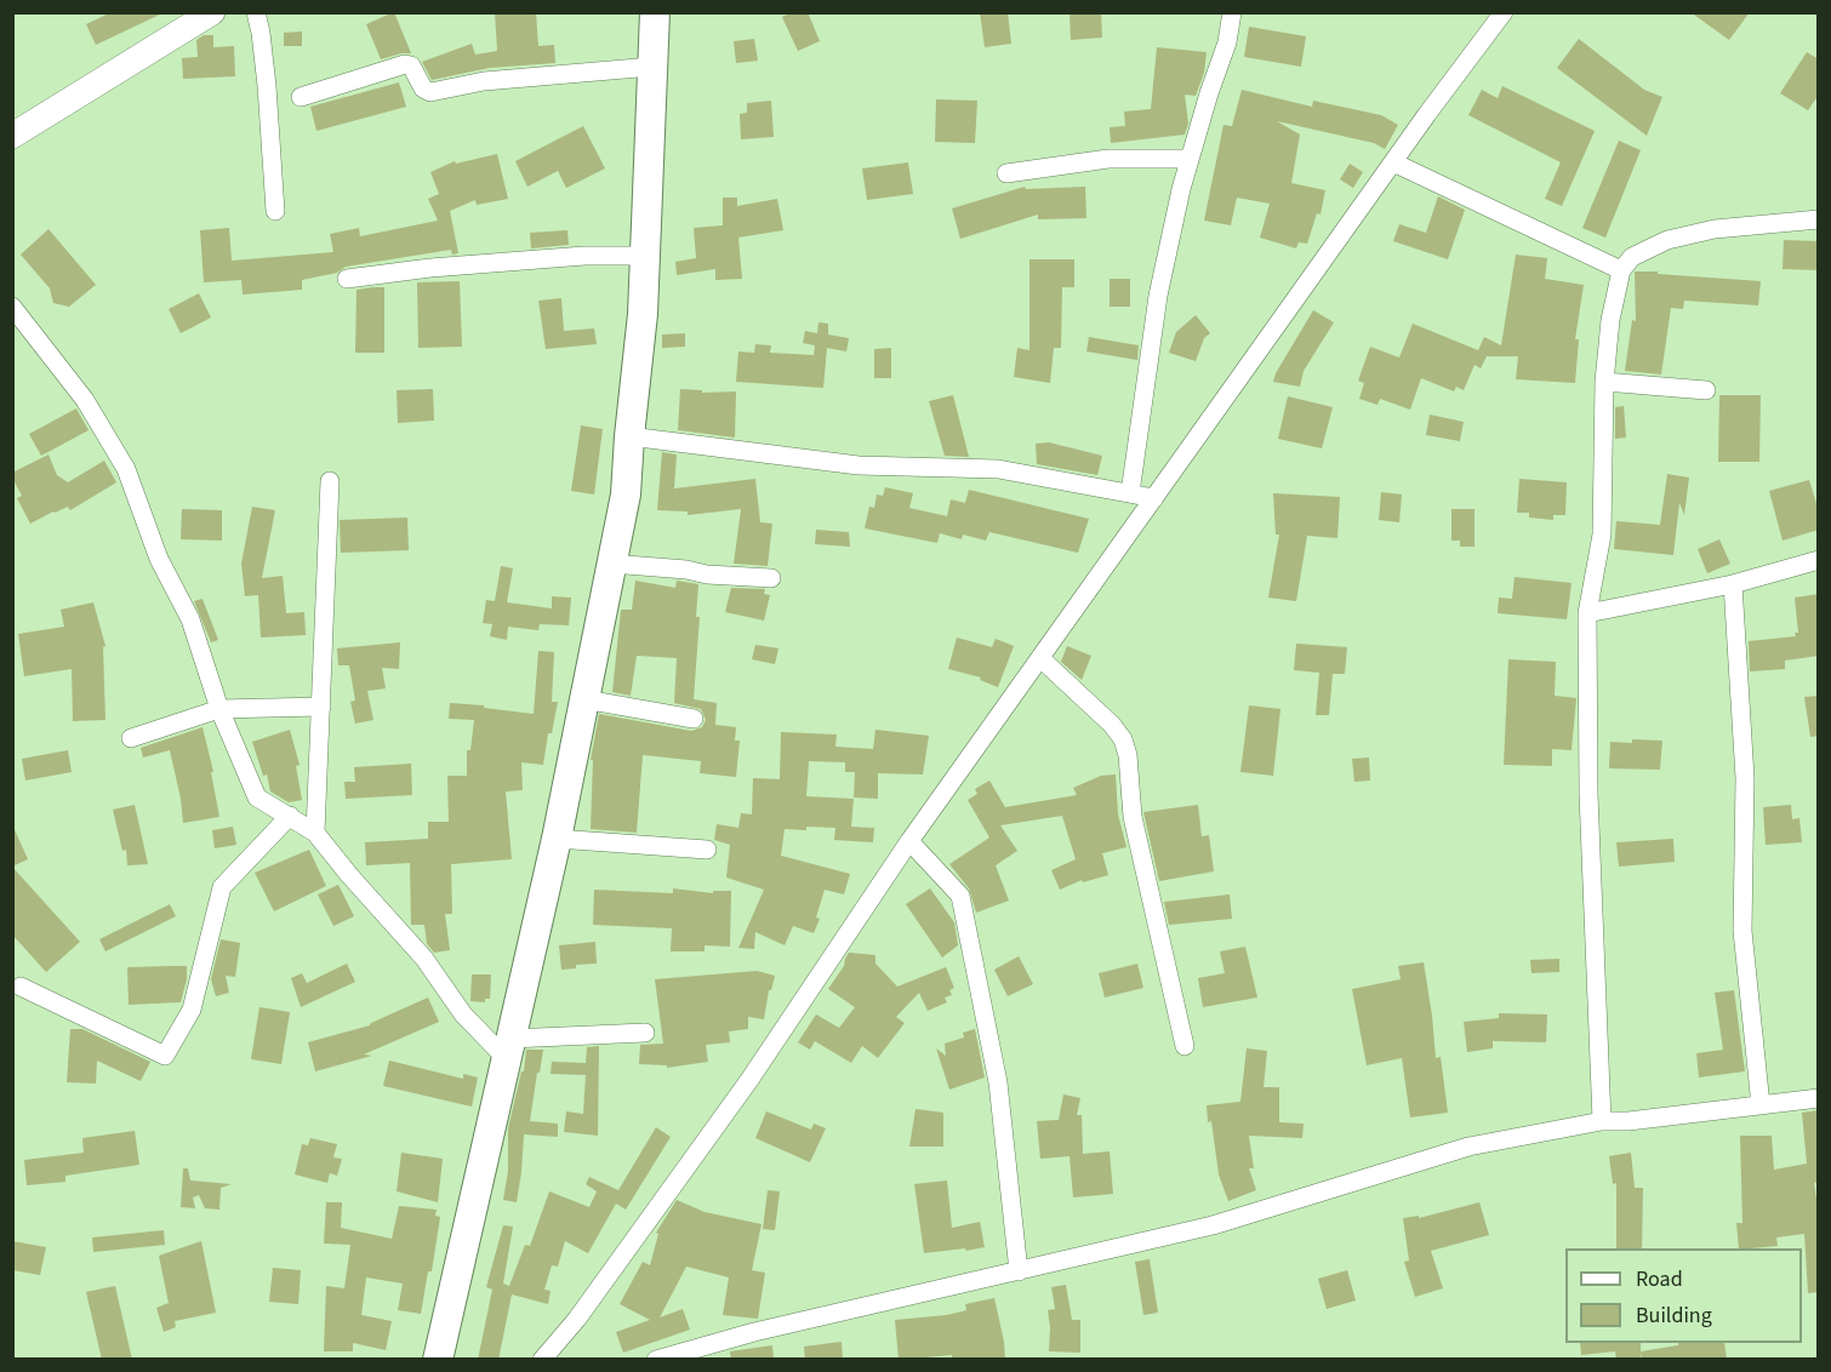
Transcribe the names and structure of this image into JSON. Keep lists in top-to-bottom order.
{
  "legend": ["Road", "Building"]
}
